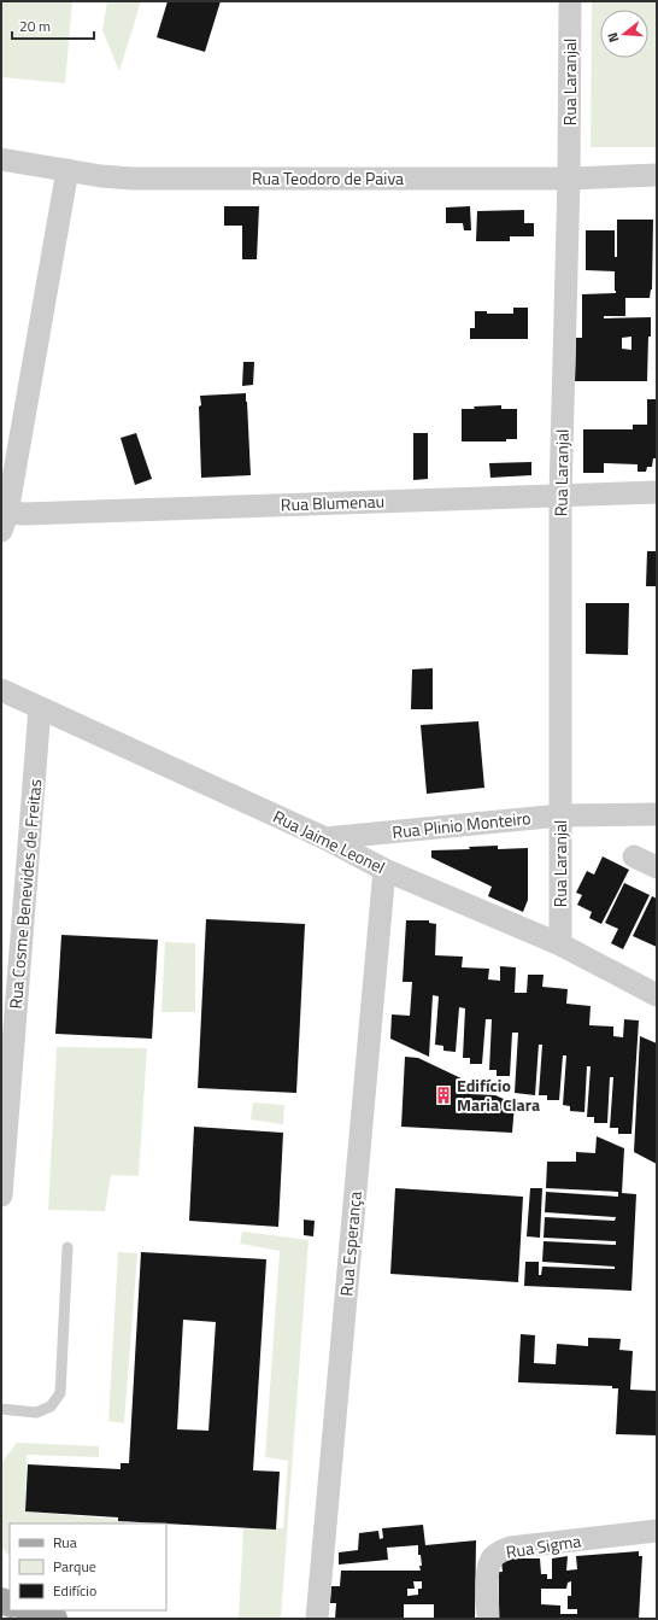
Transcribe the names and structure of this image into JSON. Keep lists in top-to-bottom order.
{
  "streets": {
    "street": [
      "Rua Laranjal",
      "Rua Teodoro de Paiva",
      "Rua Blumenau",
      "Rua Plinio Monteiro",
      "Rua Jaime Leonel",
      "Rua Cosme Benevides de Freitas",
      "Rua Esperança",
      "Rua Sigma"
    ]
  },
  "crossings": [
    ["Rua Laranjal", "Rua Teodoro de Paiva"],
    ["Rua Laranjal", "Rua Blumenau"],
    ["Rua Laranjal", "Rua Plinio Monteiro"],
    ["Rua Laranjal", "Rua Jaime Leonel"],
    ["Rua Plinio Monteiro", "Rua Jaime Leonel"],
    ["Rua Jaime Leonel", "Rua Cosme Benevides de Freitas"],
    ["Rua Jaime Leonel", "Rua Esperança"]
  ],
  "places": {
    "building": ["Edifício Maria Clara"]
  },
  "legend": ["Rua", "Parque", "Edifício"],
  "scale_bar": "20 m",
  "north": "left"
}
